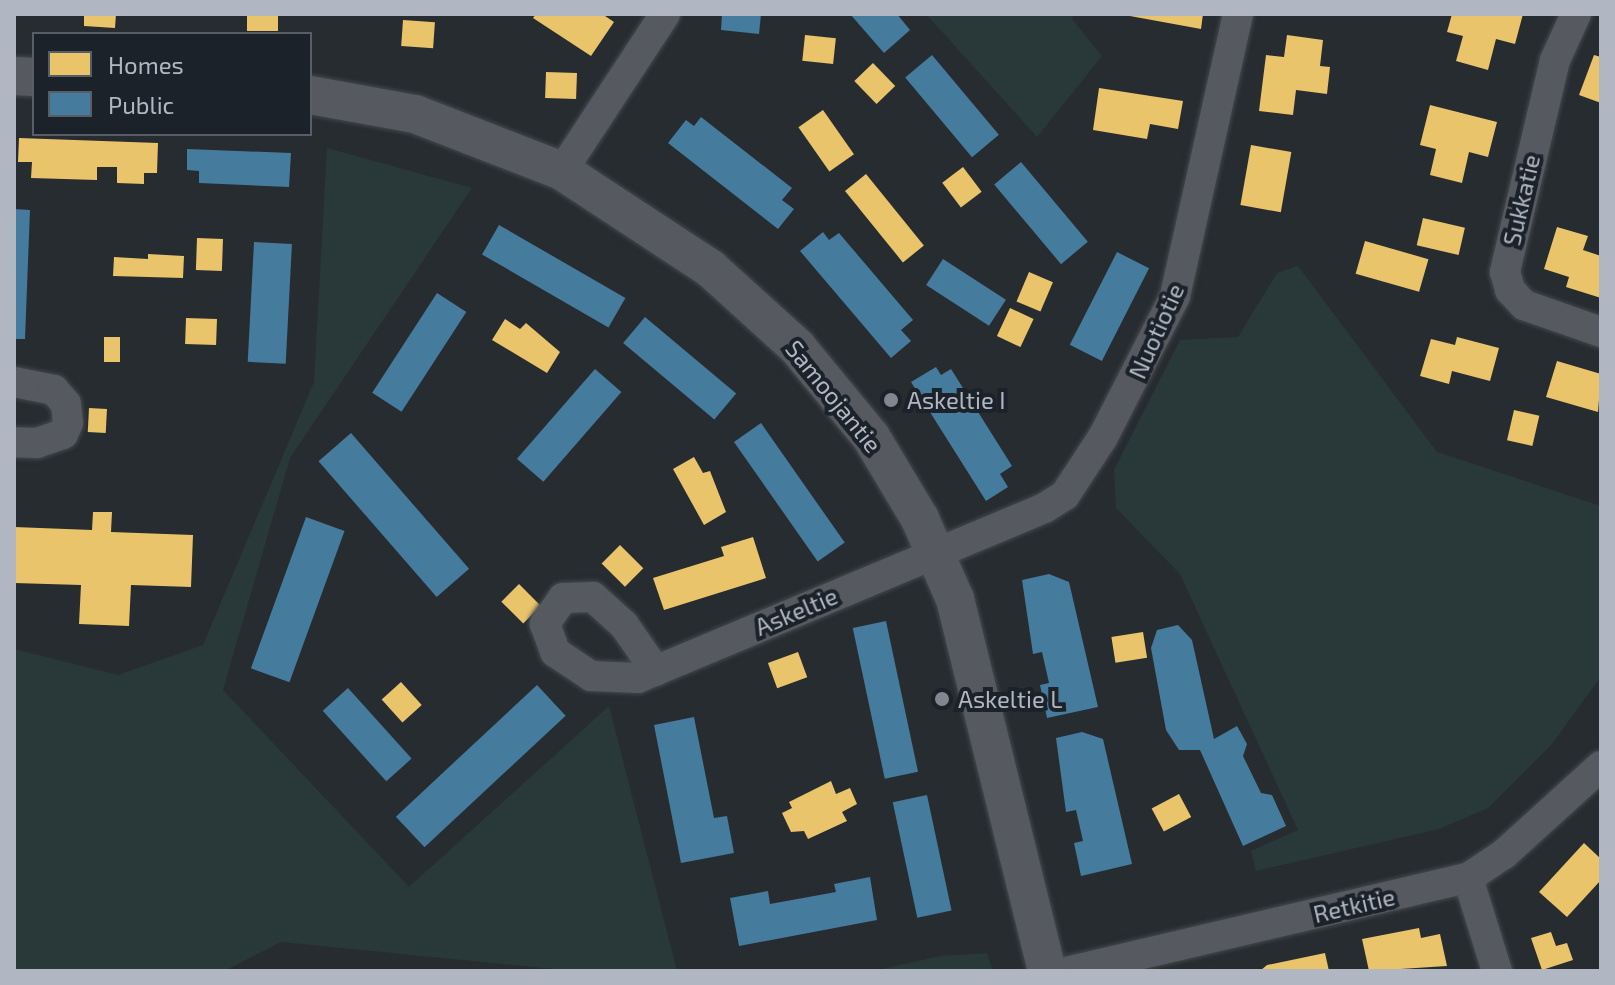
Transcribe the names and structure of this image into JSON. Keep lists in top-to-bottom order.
{
  "streets": {
    "street": [
      "Sukkatie",
      "Nuotiotie",
      "Samoojantie",
      "Askeltie",
      "Retkitie"
    ]
  },
  "crossings": [
    ["Nuotiotie", "Samoojantie"],
    ["Nuotiotie", "Askeltie"],
    ["Samoojantie", "Askeltie"]
  ],
  "places": ["Askeltie I", "Askeltie L"],
  "legend": ["Homes", "Public"]
}
